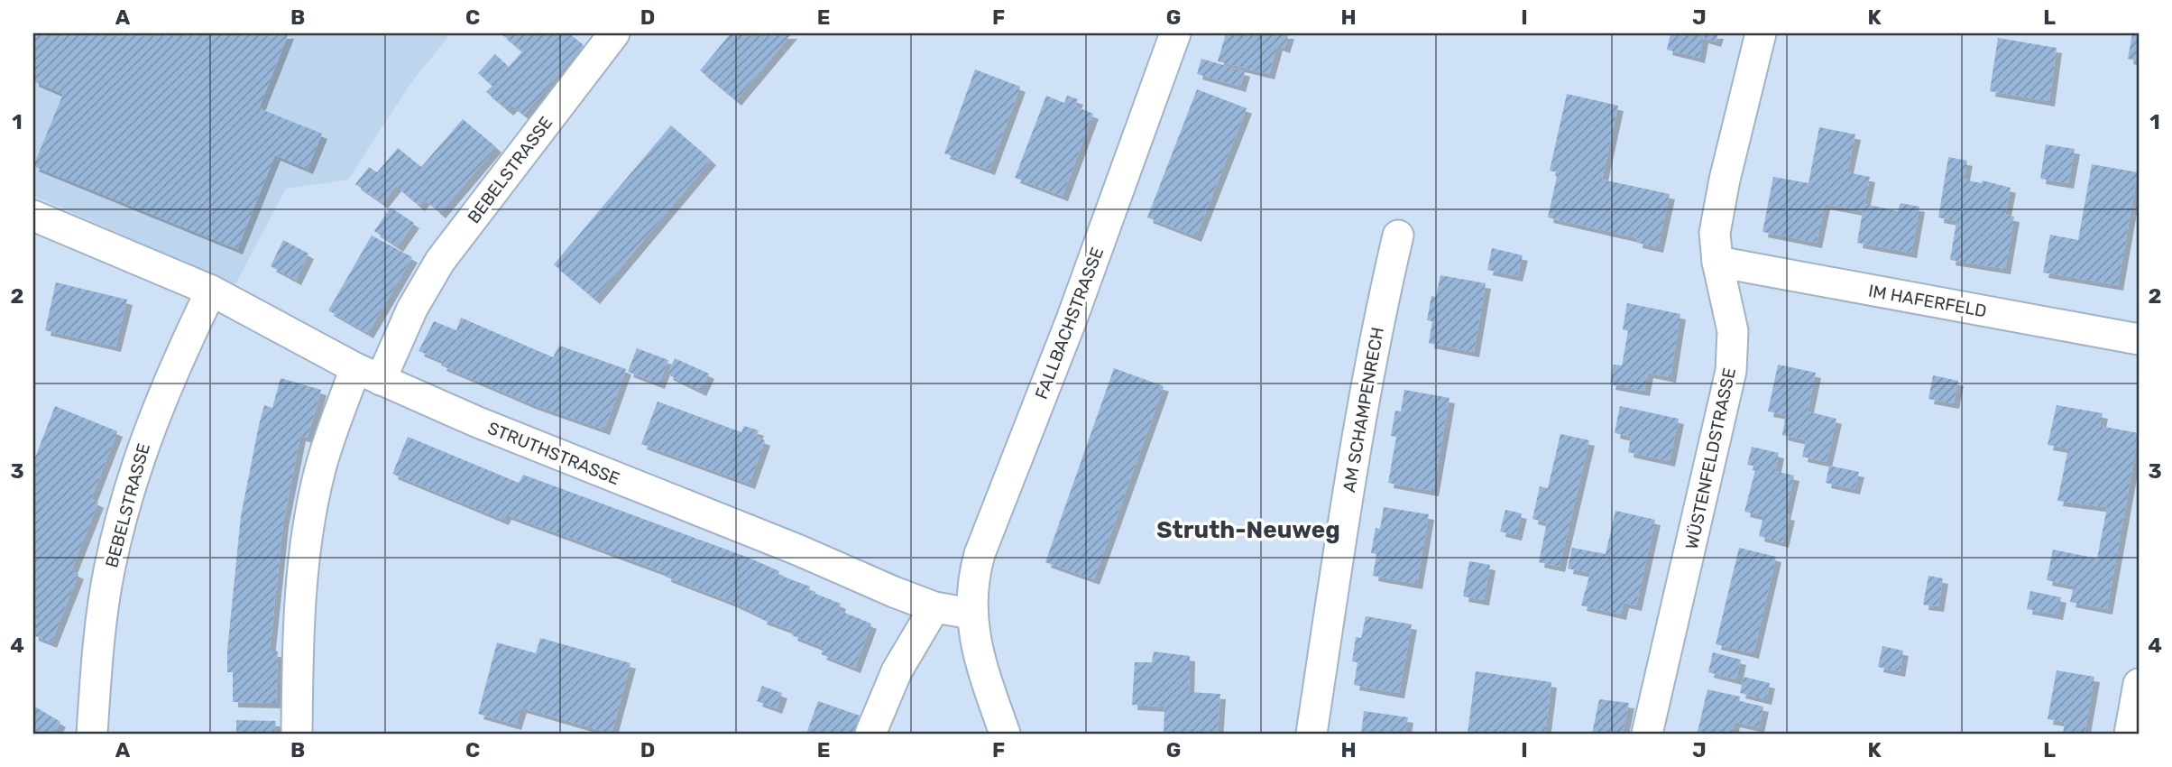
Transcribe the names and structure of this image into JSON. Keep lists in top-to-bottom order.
{
  "streets": {
    "street": [
      "BEBELSTRASSE",
      "IM HAFERFELD",
      "FALLBACHSTRASSE",
      "AM SCHAMPENRECH",
      "STRUTHSTRASSE",
      "WÜSTENFELDSTRASSE"
    ]
  },
  "crossings": [
    ["BEBELSTRASSE", "STRUTHSTRASSE"],
    ["IM HAFERFELD", "WÜSTENFELDSTRASSE"],
    ["FALLBACHSTRASSE", "STRUTHSTRASSE"]
  ],
  "districts": ["Struth-Neuweg"],
  "grid": {
    "columns": [
      "A",
      "B",
      "C",
      "D",
      "E",
      "F",
      "G",
      "H",
      "I",
      "J",
      "K",
      "L"
    ],
    "rows": [
      "1",
      "2",
      "3",
      "4"
    ]
  }
}
